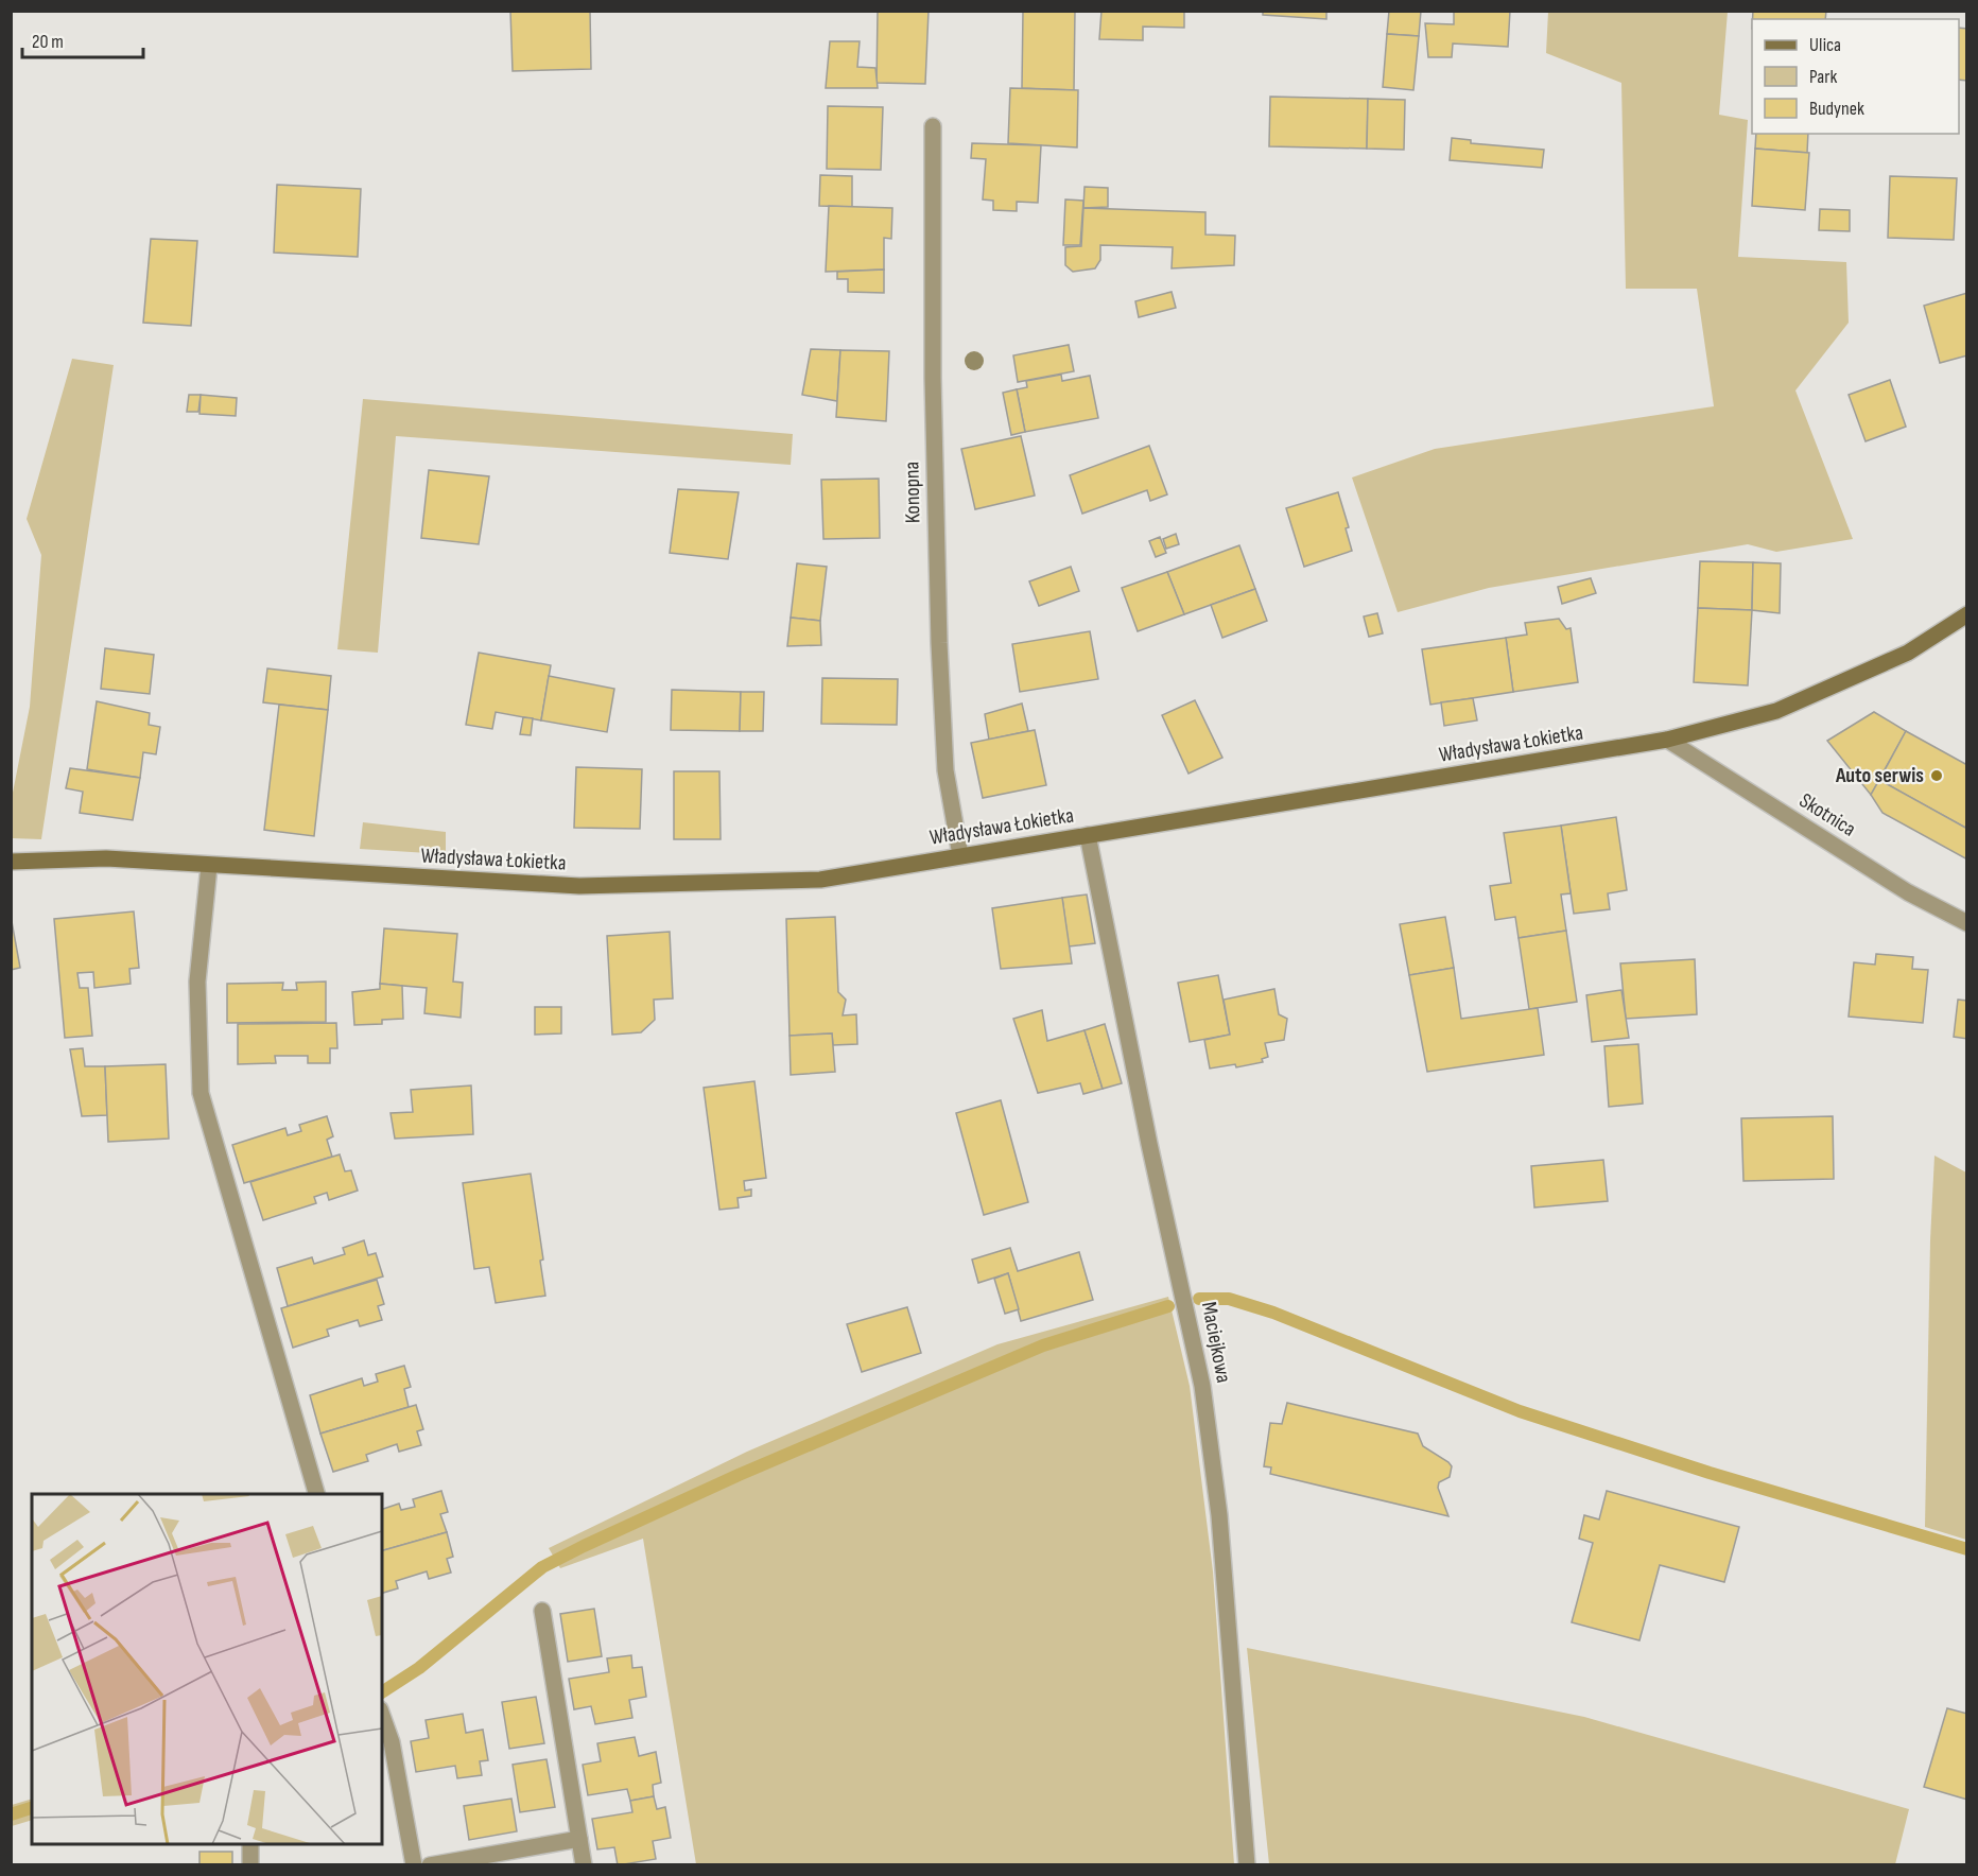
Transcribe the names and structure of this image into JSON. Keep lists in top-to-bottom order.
{
  "streets": {
    "street": [
      "Konopna",
      "Władysława Łokietka",
      "Skotnica",
      "Maciejkowa"
    ]
  },
  "crossings": [
    ["Konopna", "Władysława Łokietka"],
    ["Władysława Łokietka", "Skotnica"],
    ["Władysława Łokietka", "Maciejkowa"]
  ],
  "places": ["Auto serwis"],
  "legend": ["Ulica", "Park", "Budynek"],
  "scale_bar": "20 m"
}
